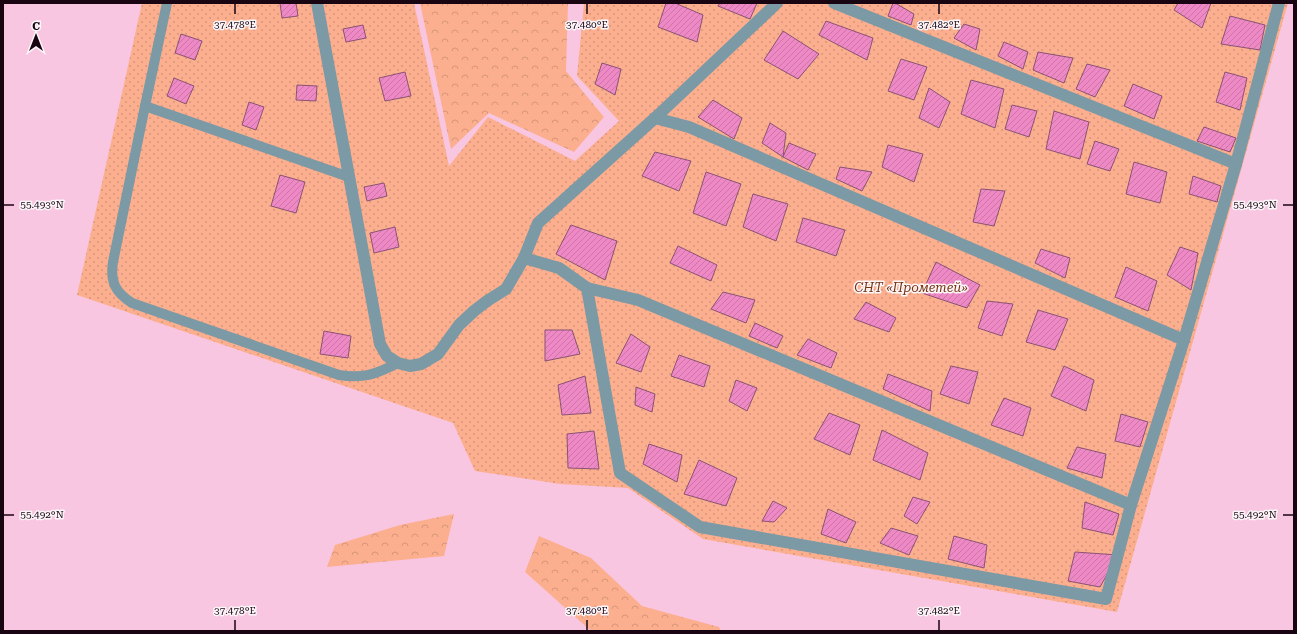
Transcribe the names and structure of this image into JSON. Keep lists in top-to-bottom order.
{
  "parks": ["СНТ «Прометей»"],
  "north": "top",
  "coordinates": [
    "37.478°E",
    "37.480°E",
    "37.482°E",
    "55.493°N",
    "55.492°N"
  ]
}
